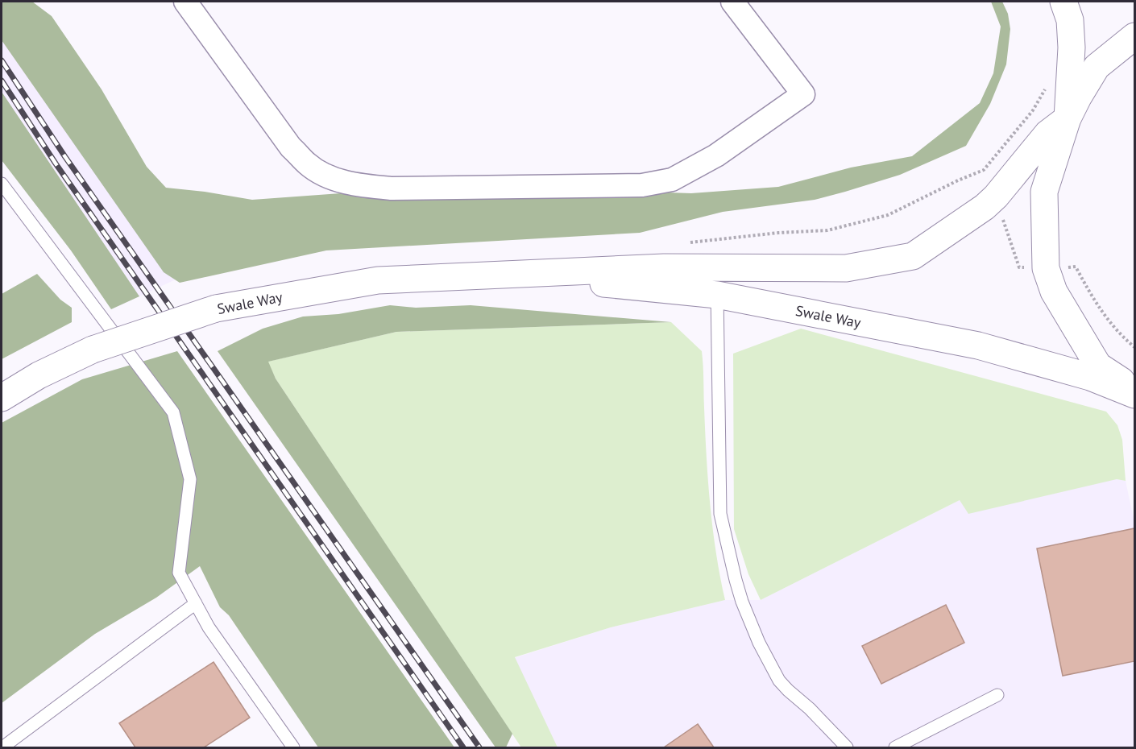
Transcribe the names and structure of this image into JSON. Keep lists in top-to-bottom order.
{
  "streets": {
    "main road": ["Swale Way"]
  }
}
